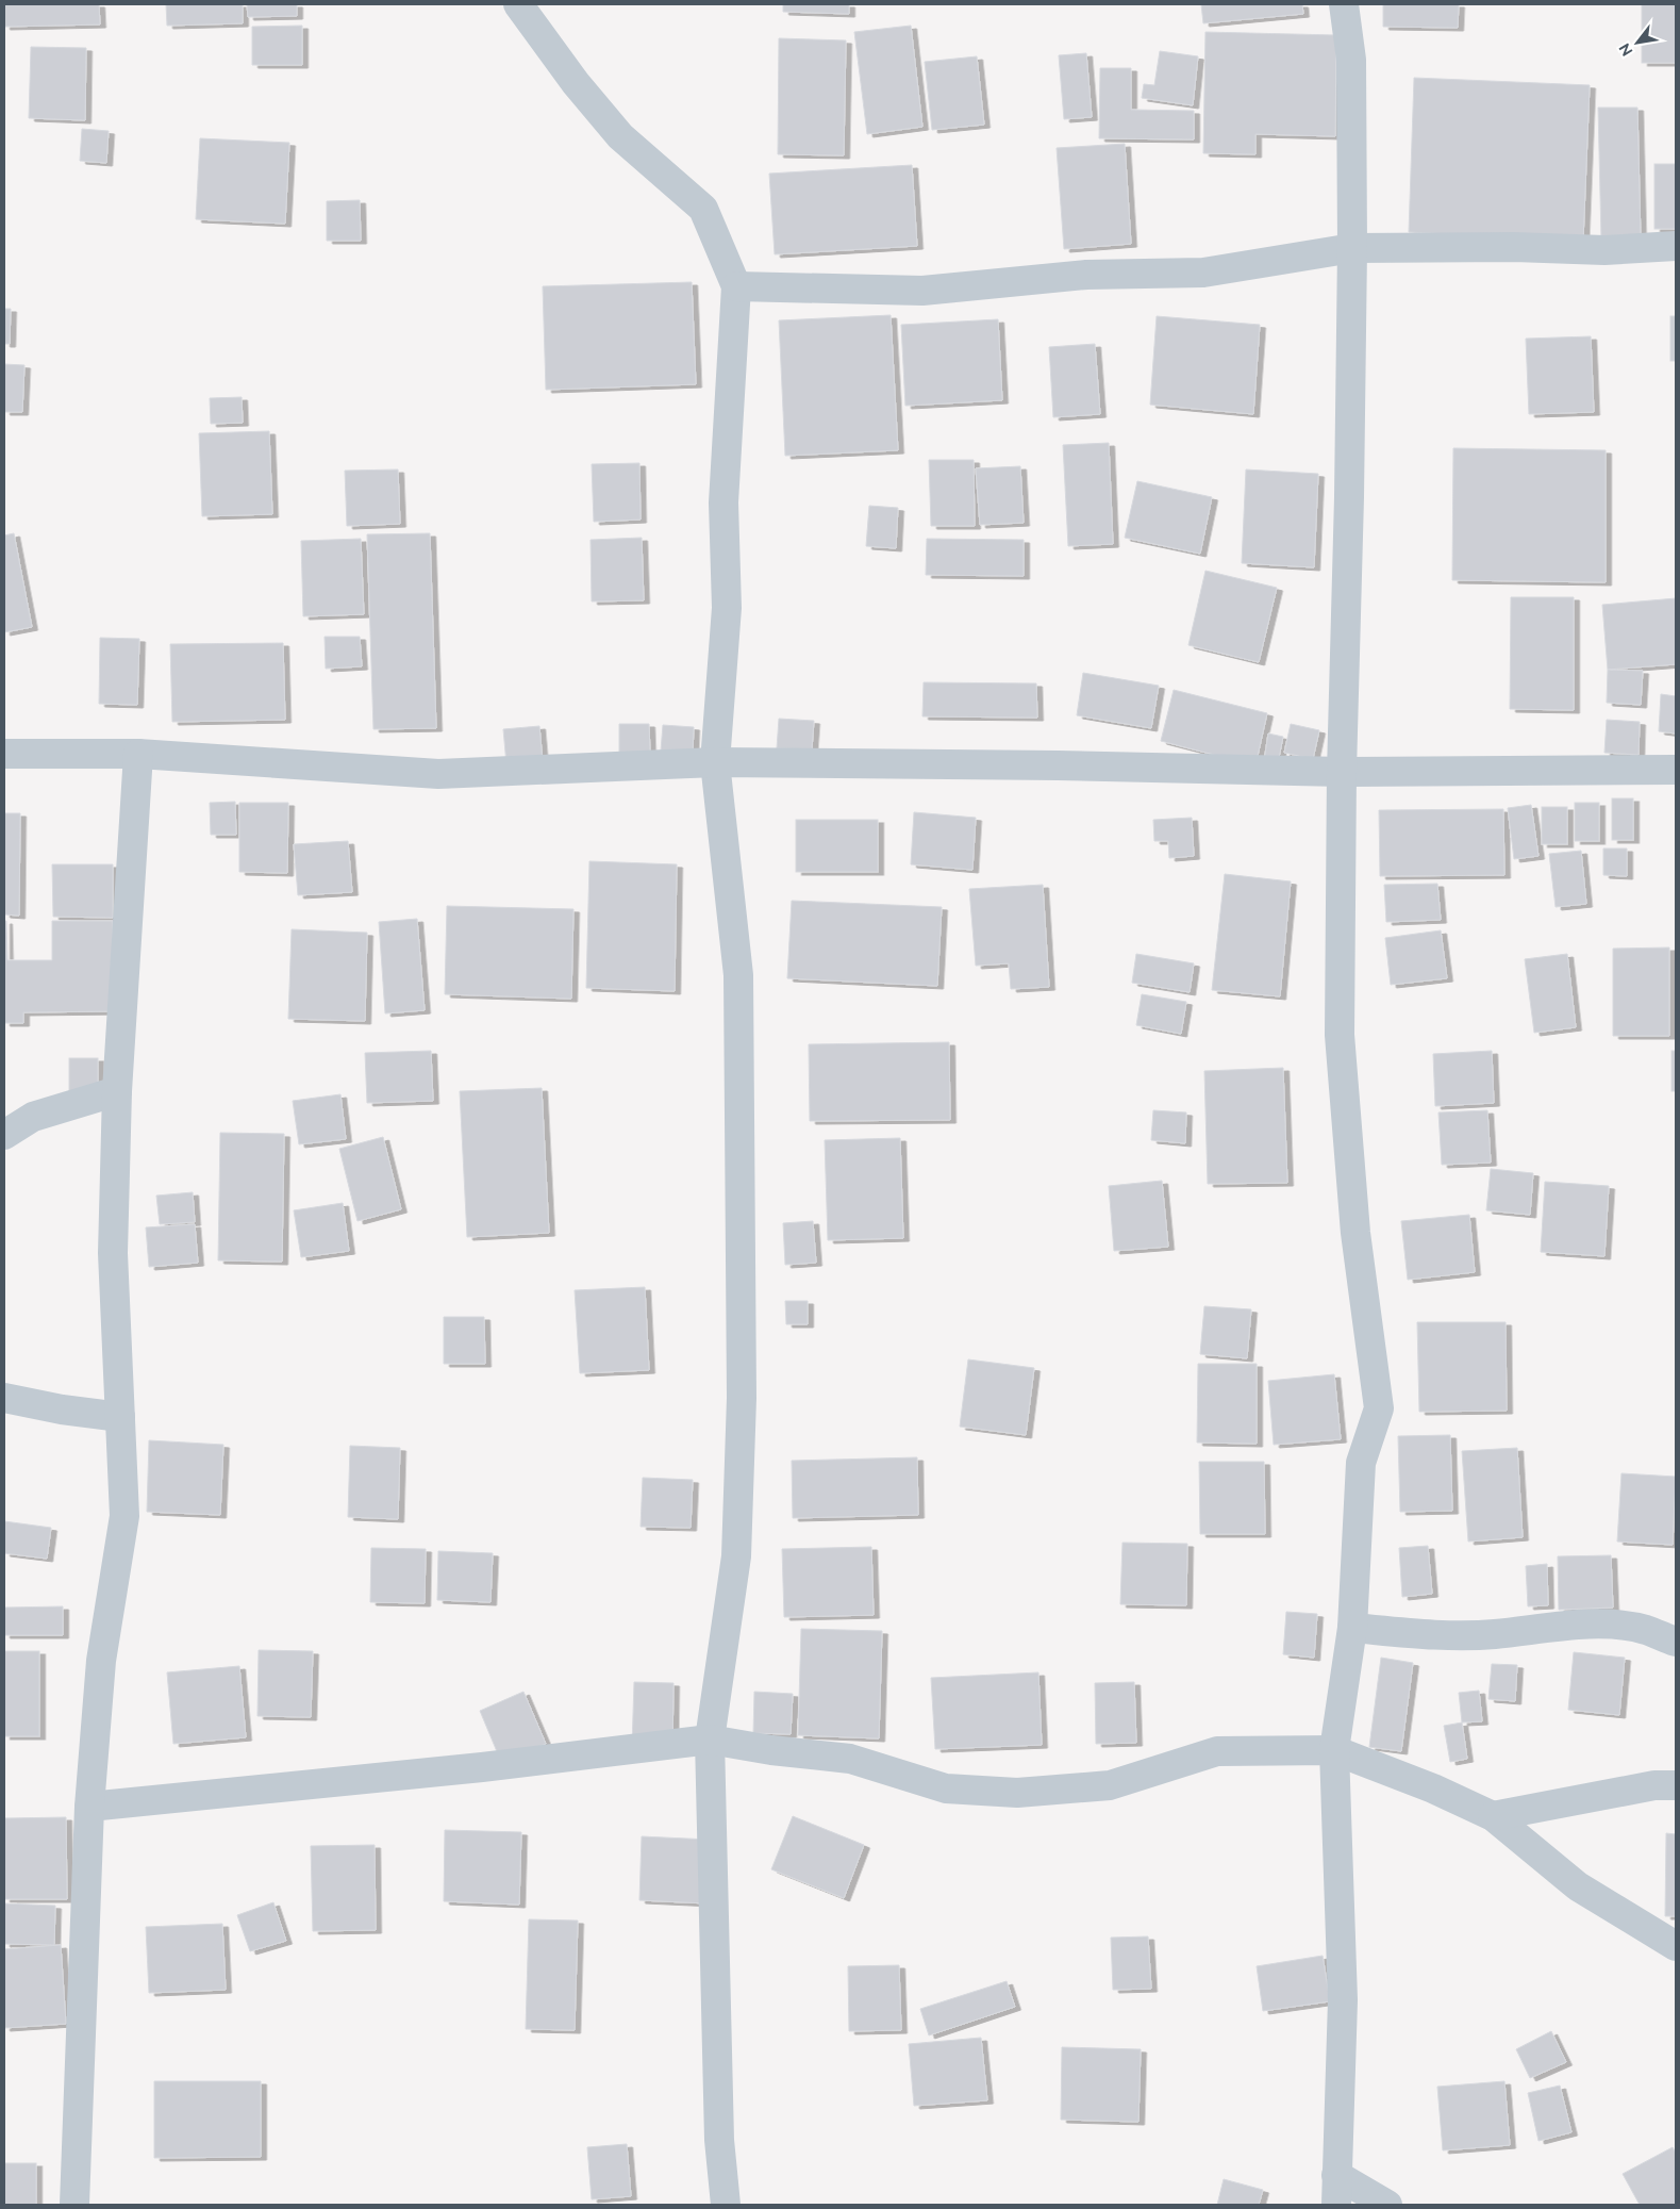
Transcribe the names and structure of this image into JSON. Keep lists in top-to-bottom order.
{
  "north": "bottom left"
}
